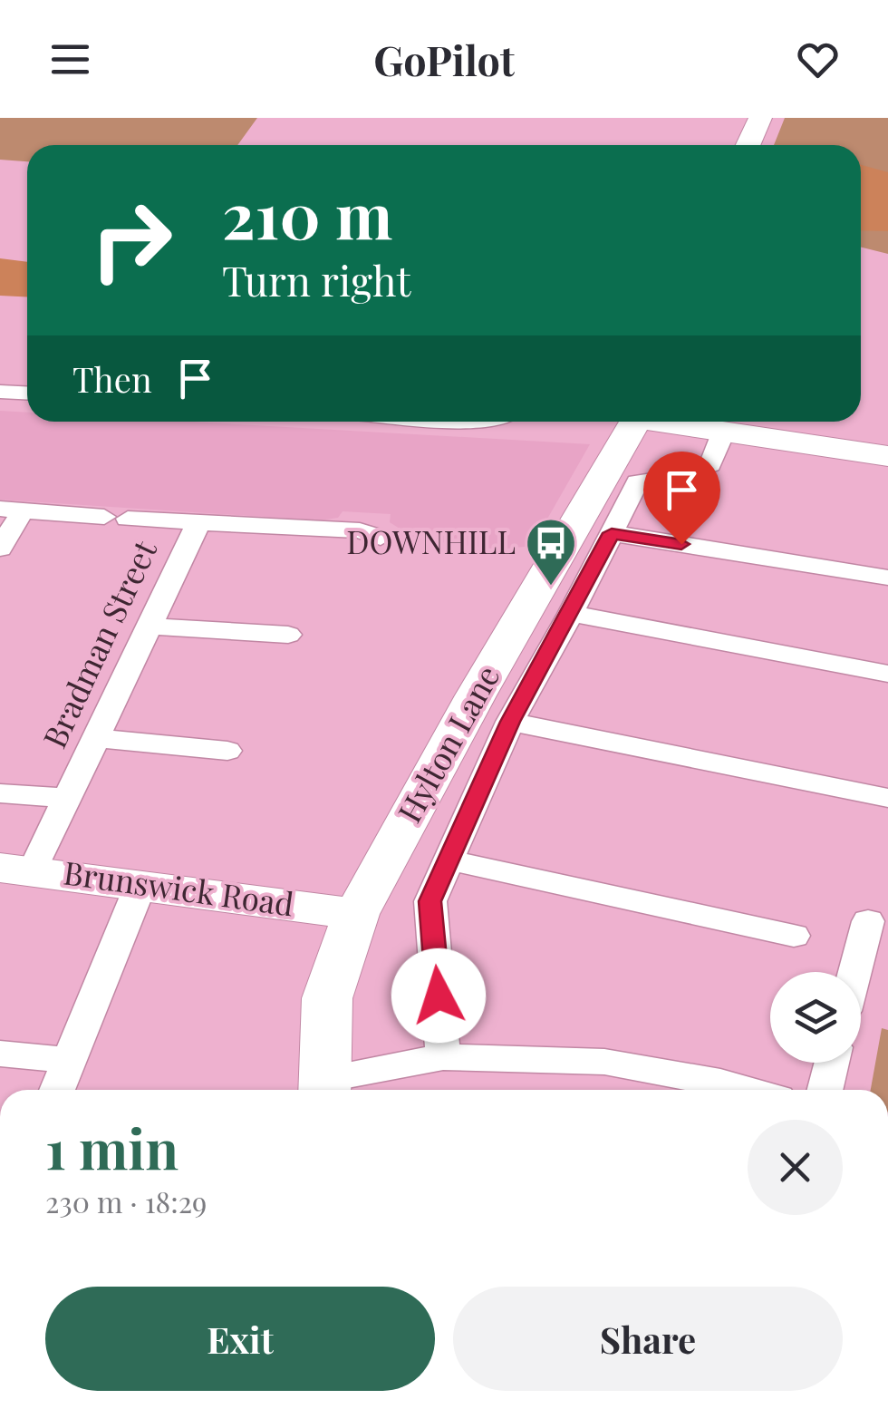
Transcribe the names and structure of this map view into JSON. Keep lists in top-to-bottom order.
{
  "streets": {
    "street": ["Bradman Street", "Hylton Lane", "Brunswick Road"]
  },
  "crossings": [
    ["Bradman Street", "Brunswick Road"],
    ["Hylton Lane", "Brunswick Road"]
  ],
  "places": {
    "bus stop": ["DOWNHILL"]
  },
  "page": {
    "header": "GoPilot",
    "turn": ["210 m", "Turn right"],
    "then": "Then",
    "heading": ["1 min", "230 m · 18:29"],
    "buttons": ["Exit", "Share"]
  }
}
